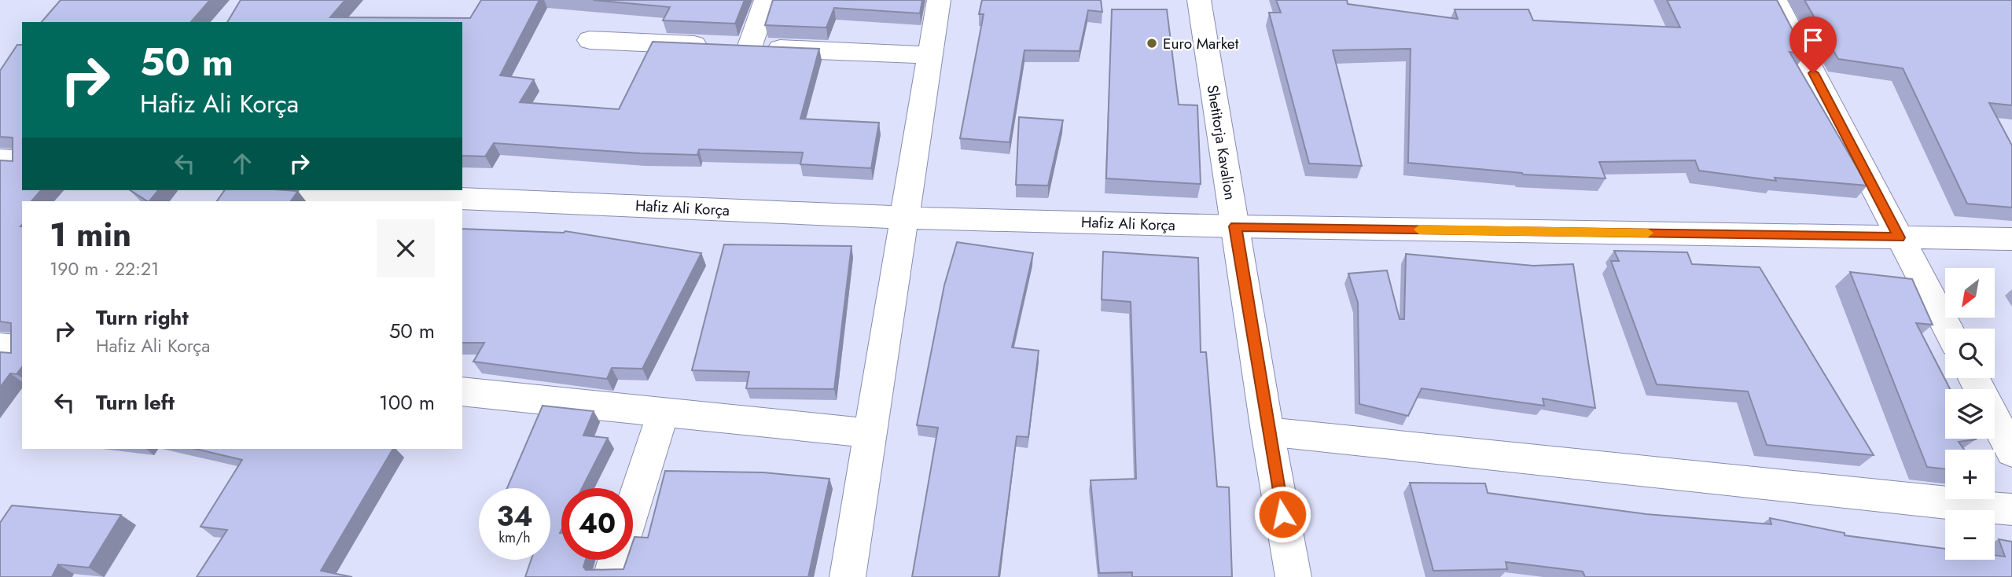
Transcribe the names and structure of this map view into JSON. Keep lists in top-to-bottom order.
{
  "streets": {
    "street": ["Shetitorja Kavalion", "Hafiz Ali Korça"]
  },
  "crossings": [
    ["Shetitorja Kavalion", "Hafiz Ali Korça"]
  ],
  "places": ["Euro Market"],
  "north": "bottom left",
  "page": {
    "turn": ["50 m", "Hafiz Ali Korça"],
    "heading": ["1 min", "190 m · 22:21"],
    "map_buttons": ["+", "−"],
    "list": [
      {
        "name": "Turn right",
        "note": "Hafiz Ali Korça",
        "value": "50 m"
      },
      {
        "name": "Turn left",
        "value": "100 m"
      }
    ],
    "speed": "34 km/h",
    "limit": "40"
  }
}
